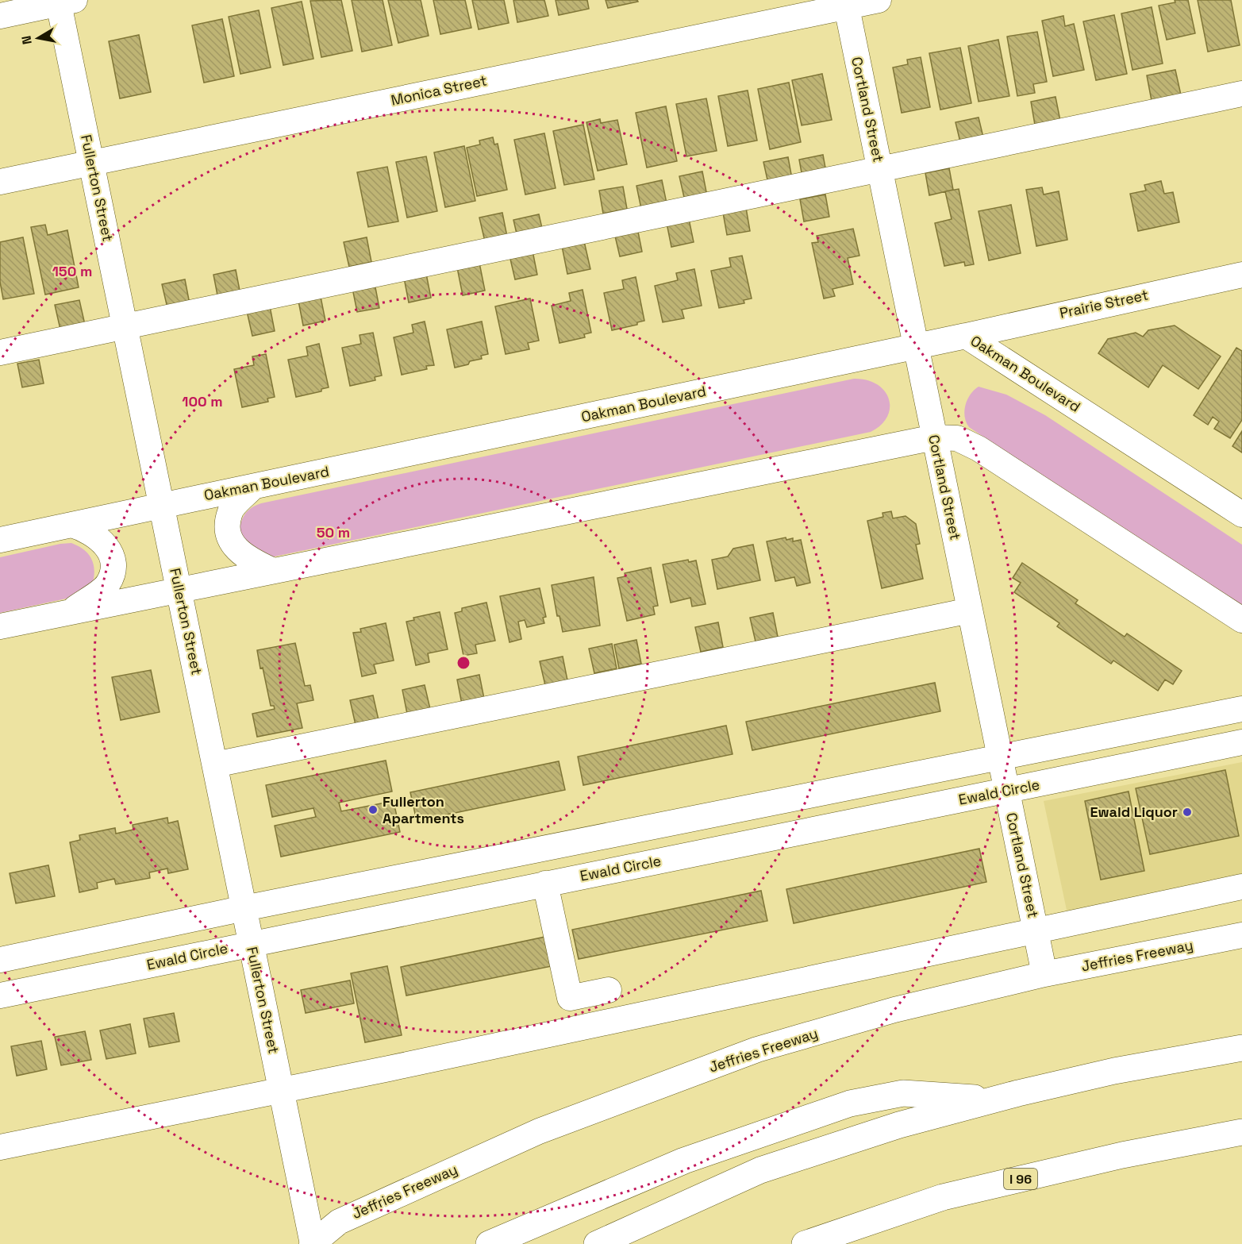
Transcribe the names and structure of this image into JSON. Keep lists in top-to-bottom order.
{
  "streets": {
    "highway": ["I 96"],
    "street": [
      "Monica Street",
      "Cortland Street",
      "Fullerton Street",
      "Prairie Street",
      "Oakman Boulevard",
      "Ewald Circle",
      "Jeffries Freeway"
    ]
  },
  "crossings": [
    ["Monica Street", "Cortland Street"],
    ["Monica Street", "Fullerton Street"],
    ["Cortland Street", "Oakman Boulevard"],
    ["Cortland Street", "Ewald Circle"],
    ["Cortland Street", "Jeffries Freeway"],
    ["Fullerton Street", "Oakman Boulevard"],
    ["Fullerton Street", "Ewald Circle"],
    ["Fullerton Street", "Jeffries Freeway"],
    ["Prairie Street", "Oakman Boulevard"]
  ],
  "places": ["Fullerton Apartments", "Ewald Liquor"],
  "north": "left",
  "rings": ["150 m", "100 m", "50 m"]
}
